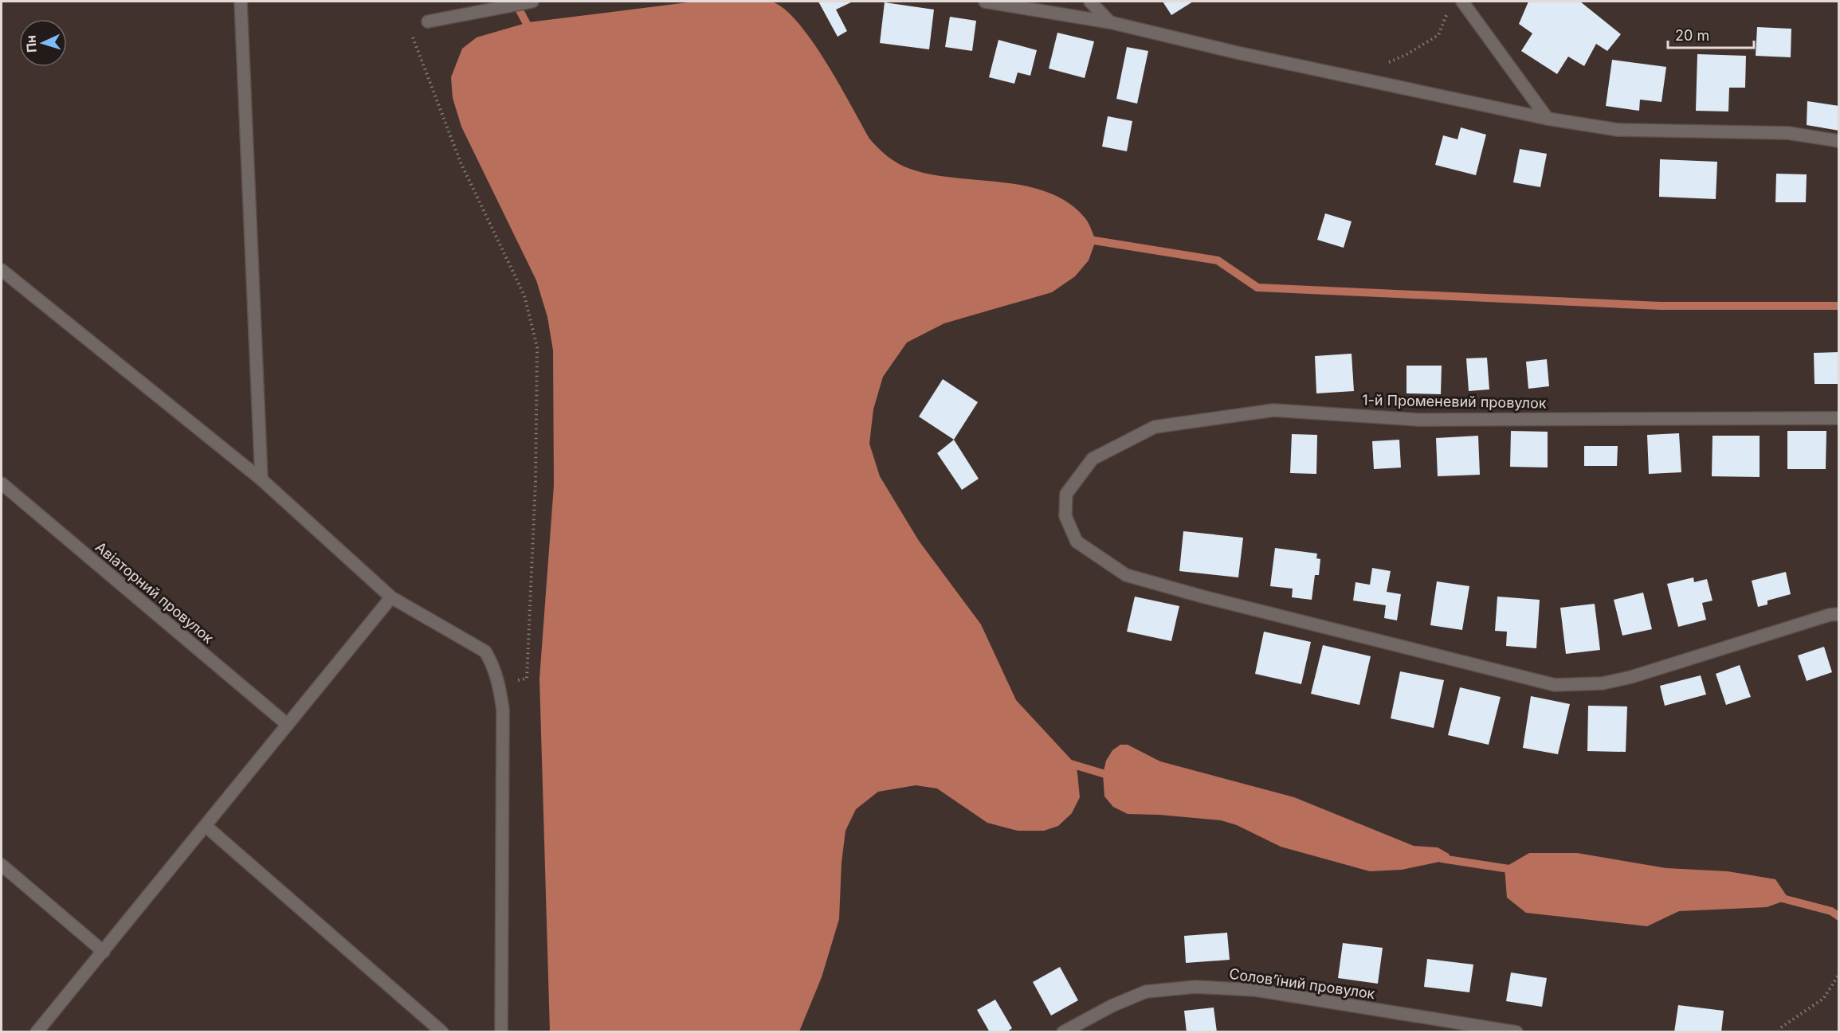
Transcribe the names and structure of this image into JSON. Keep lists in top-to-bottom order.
{
  "streets": {
    "street": ["1-й Променевий провулок", "Авіаторний провулок", "Соловʼїний провулок"]
  },
  "scale_bar": "20 m",
  "north": "left"
}
